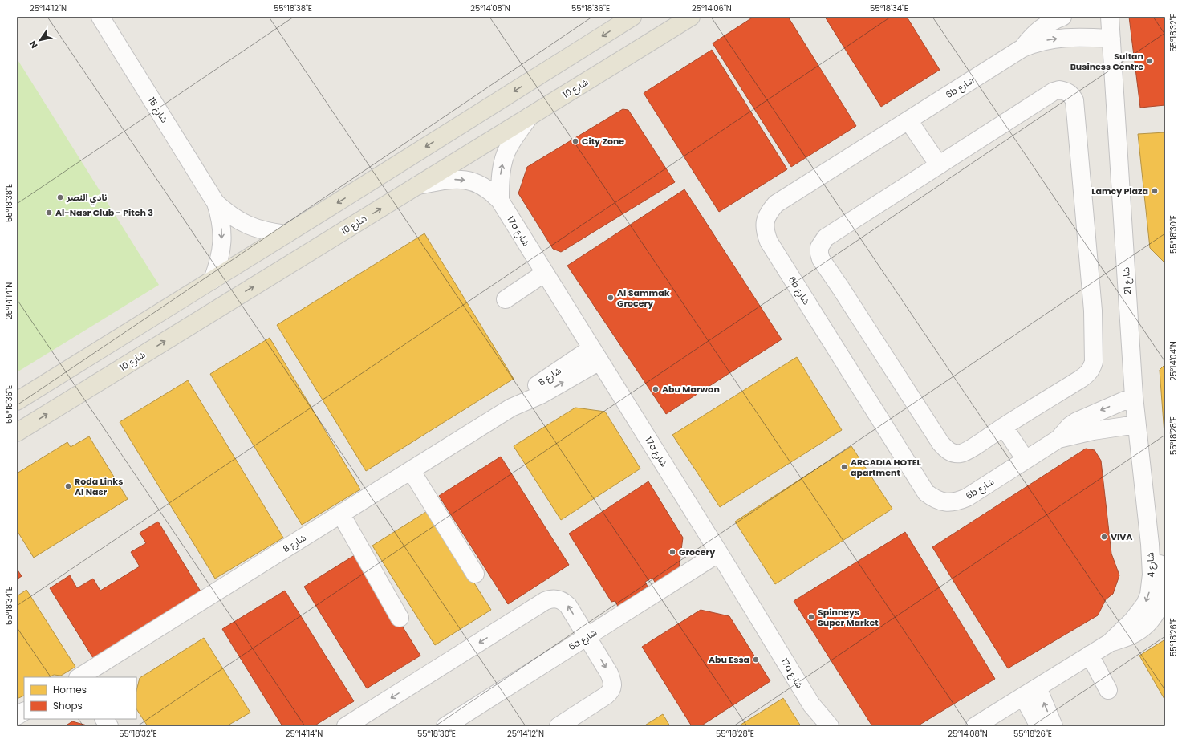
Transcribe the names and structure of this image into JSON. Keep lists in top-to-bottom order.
{
  "streets": {
    "main road": ["شارع 10"],
    "street": [
      "6b شارع",
      "شارع 15",
      "17a شارع",
      "شارع 21",
      "شارع 8",
      "شارع 4",
      "6a شارع"
    ]
  },
  "crossings": [
    ["6b شارع", "شارع 21"],
    ["شارع 10", "17a شارع"],
    ["17a شارع", "شارع 8"],
    ["17a شارع", "6a شارع"],
    ["شارع 21", "شارع 4"]
  ],
  "places": [
    "Sultan Business Centre",
    "City Zone",
    "Lamcy Plaza",
    "نادي النصر",
    "Al-Nasr Club - Pitch 3",
    "Al Sammak Grocery",
    "Abu Marwan",
    "ARCADIA HOTEL apartment",
    "Roda Links Al Nasr",
    "VIVA",
    "Grocery",
    "Spinneys Super Market",
    "Abu Essa"
  ],
  "legend": ["Homes", "Shops"],
  "north": "bottom left",
  "coordinates": [
    "25°14'12\"N",
    "55°18'38\"E",
    "25°14'08\"N",
    "55°18'36\"E",
    "25°14'06\"N",
    "55°18'34\"E",
    "55°18'32\"E",
    "55°18'30\"E",
    "25°14'14\"N",
    "25°14'04\"N",
    "55°18'28\"E",
    "55°18'26\"E"
  ]
}
